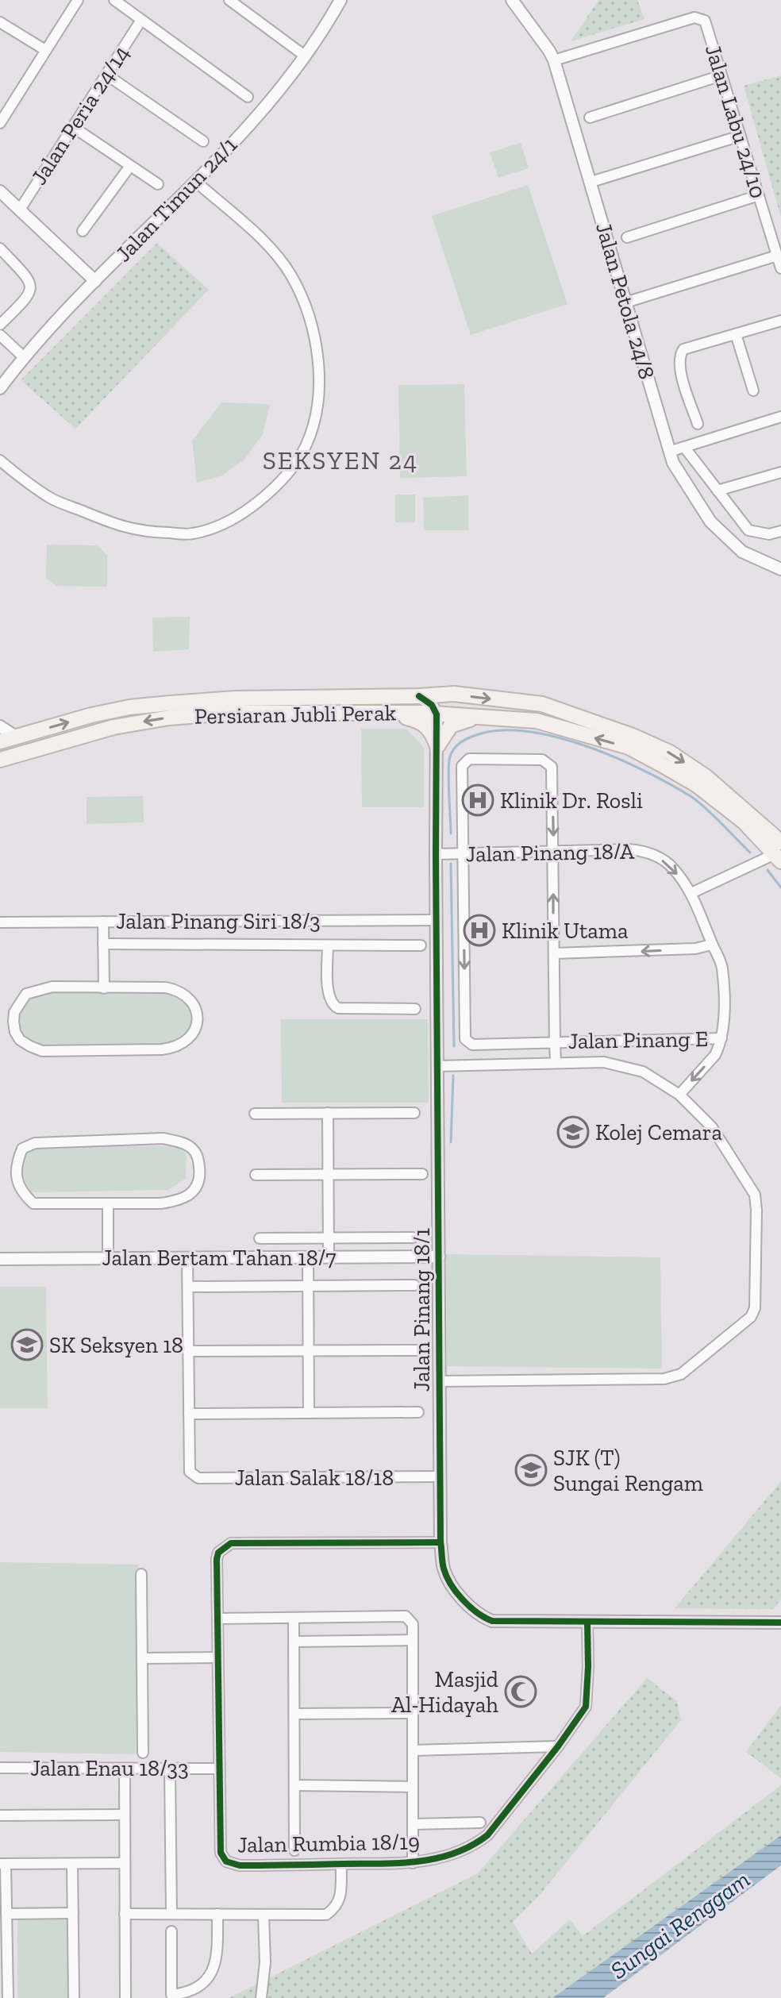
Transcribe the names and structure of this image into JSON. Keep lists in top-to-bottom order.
{
  "streets": {
    "main road": ["Persiaran Jubli Perak"],
    "street": [
      "Jalan Peria 24/14",
      "Jalan Labu 24/10",
      "Jalan Timun 24/1",
      "Jalan Petola 24/8",
      "Jalan Pinang 18/A",
      "Jalan Pinang Siri 18/3",
      "Jalan Pinang E",
      "Jalan Bertam Tahan 18/7",
      "Jalan Pinang 18/1",
      "Jalan Salak 18/18",
      "Jalan Enau 18/33",
      "Jalan Rumbia 18/19"
    ]
  },
  "crossings": [
    ["Jalan Labu 24/10", "Jalan Petola 24/8"],
    ["Persiaran Jubli Perak", "Jalan Pinang 18/1"],
    ["Jalan Pinang 18/A", "Jalan Pinang E"],
    ["Jalan Pinang 18/A", "Jalan Pinang 18/1"],
    ["Jalan Pinang Siri 18/3", "Jalan Pinang 18/1"],
    ["Jalan Bertam Tahan 18/7", "Jalan Pinang 18/1"],
    ["Jalan Pinang 18/1", "Jalan Salak 18/18"],
    ["Jalan Pinang 18/1", "Jalan Rumbia 18/19"],
    ["Jalan Enau 18/33", "Jalan Rumbia 18/19"]
  ],
  "districts": ["SEKSYEN 24"],
  "water": ["Sungai Renggam"],
  "places": {
    "hospital": ["Klinik Dr. Rosli", "Klinik Utama"],
    "school or university": ["Kolej Cemara", "SK Seksyen 18", "SJK (T) Sungai Rengam"],
    "mosque": ["Masjid Al-Hidayah"]
  }
}
